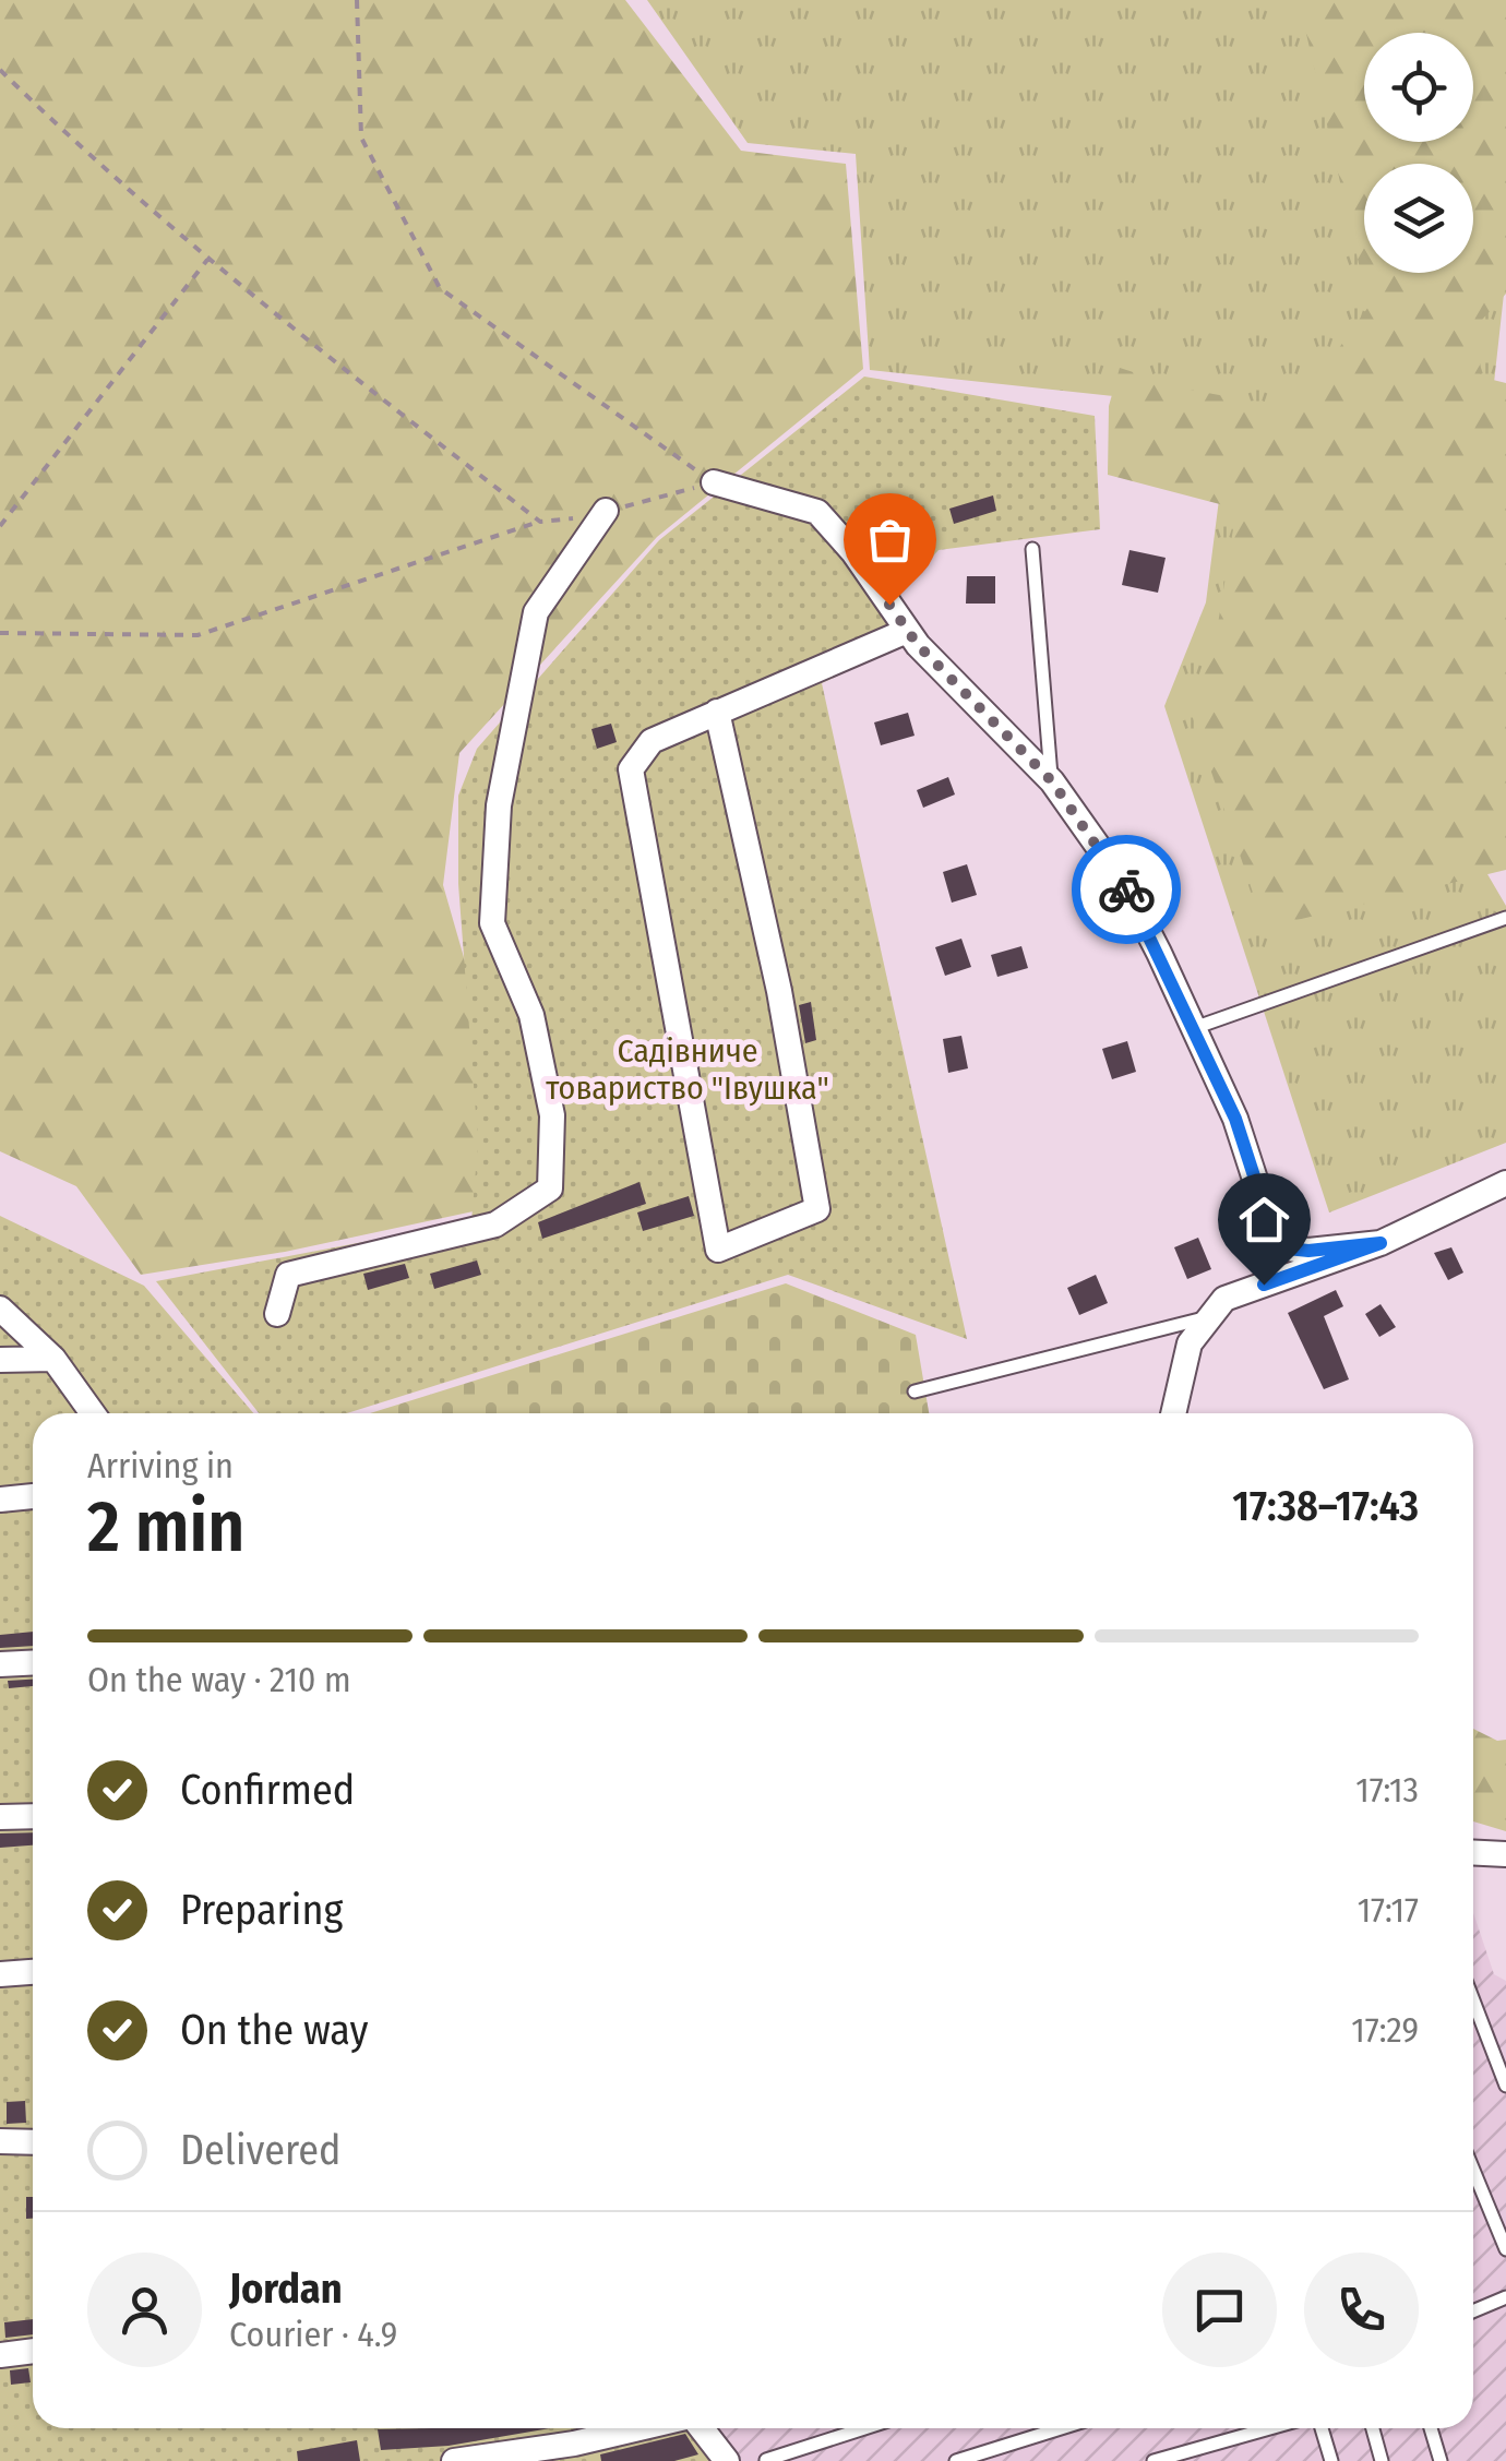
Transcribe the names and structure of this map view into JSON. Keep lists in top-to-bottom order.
{
  "parks": ["Садівниче товариство \"Івушка\""],
  "page": {
    "heading": ["2 min", "Arriving in", "17:38–17:43"],
    "panel": ["Jordan", "Courier · 4.9"],
    "bar": "On the way · 210 m",
    "list": [
      ["Confirmed", "17:13"],
      ["Preparing", "17:17"],
      ["On the way", "17:29"],
      "Delivered"
    ]
  }
}
